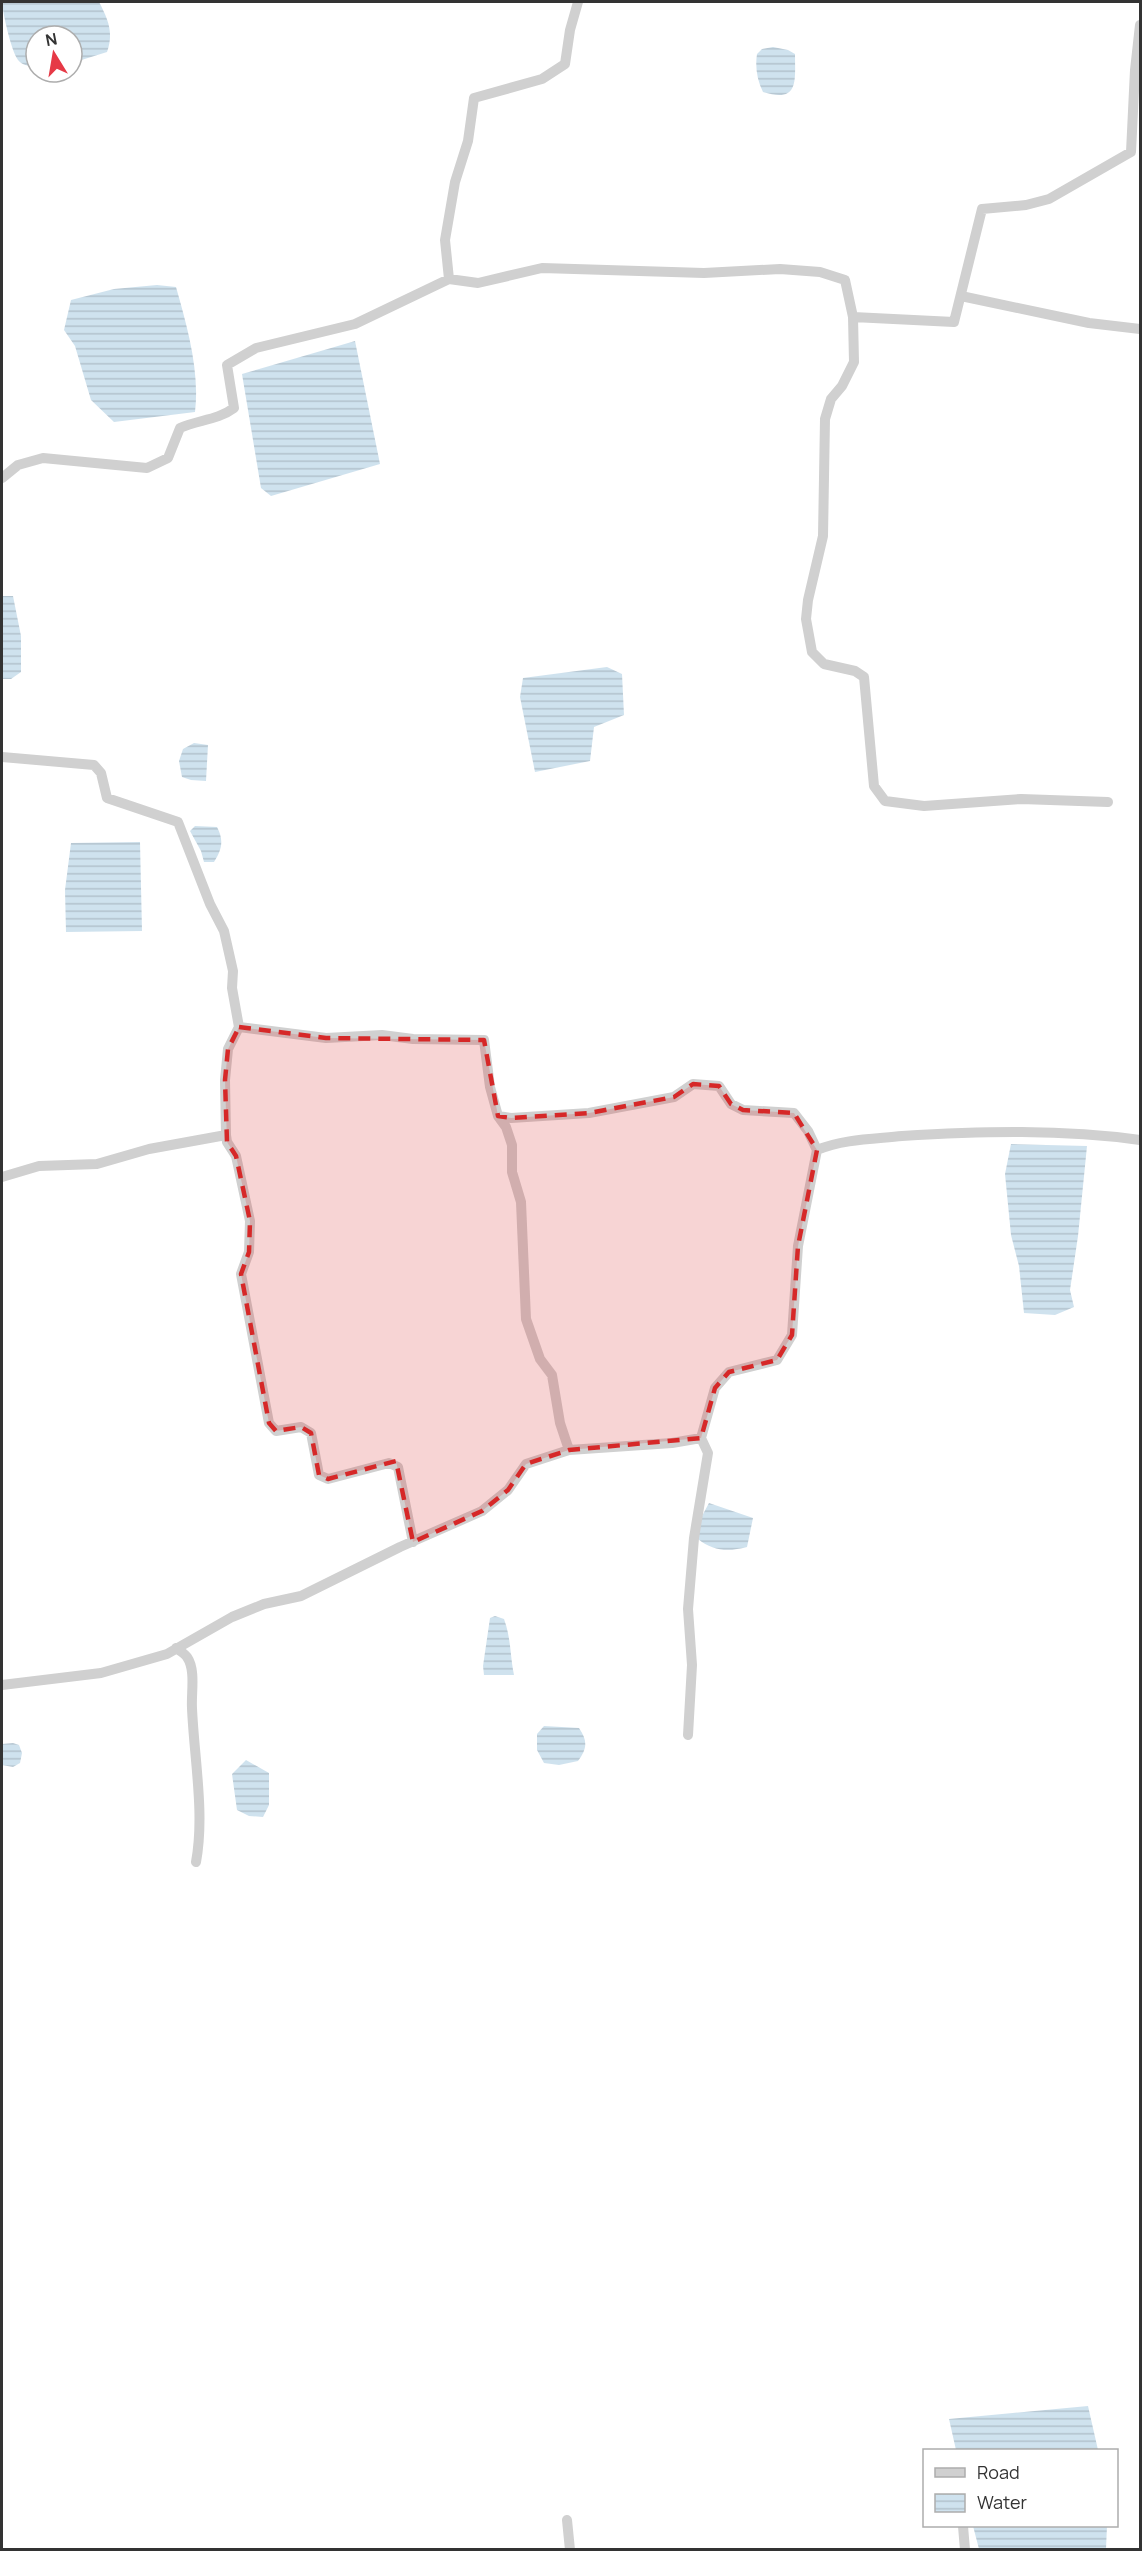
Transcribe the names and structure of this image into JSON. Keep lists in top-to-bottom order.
{
  "legend": ["Road", "Water"],
  "north": "top"
}
